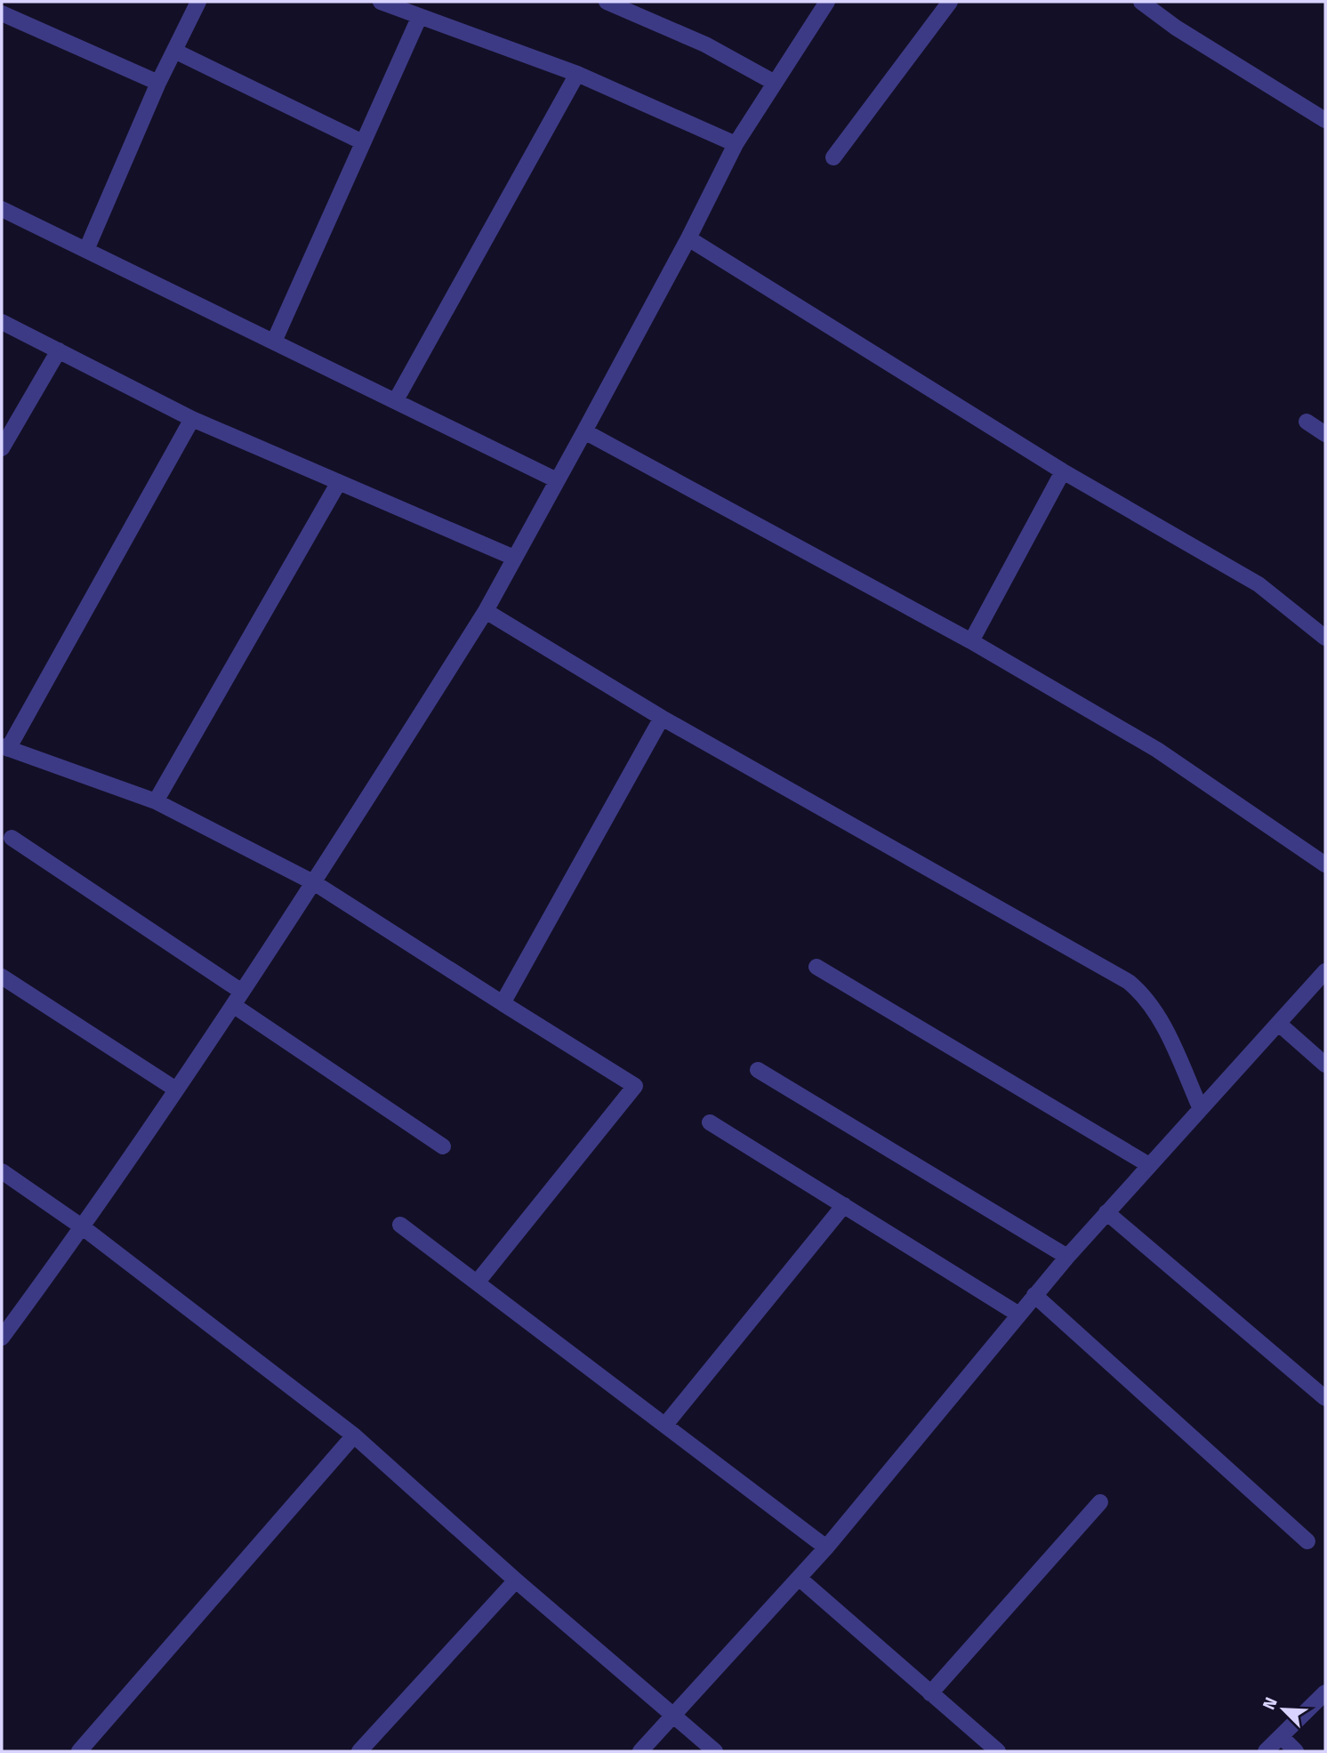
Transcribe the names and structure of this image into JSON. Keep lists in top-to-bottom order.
{
  "north": "top left"
}
